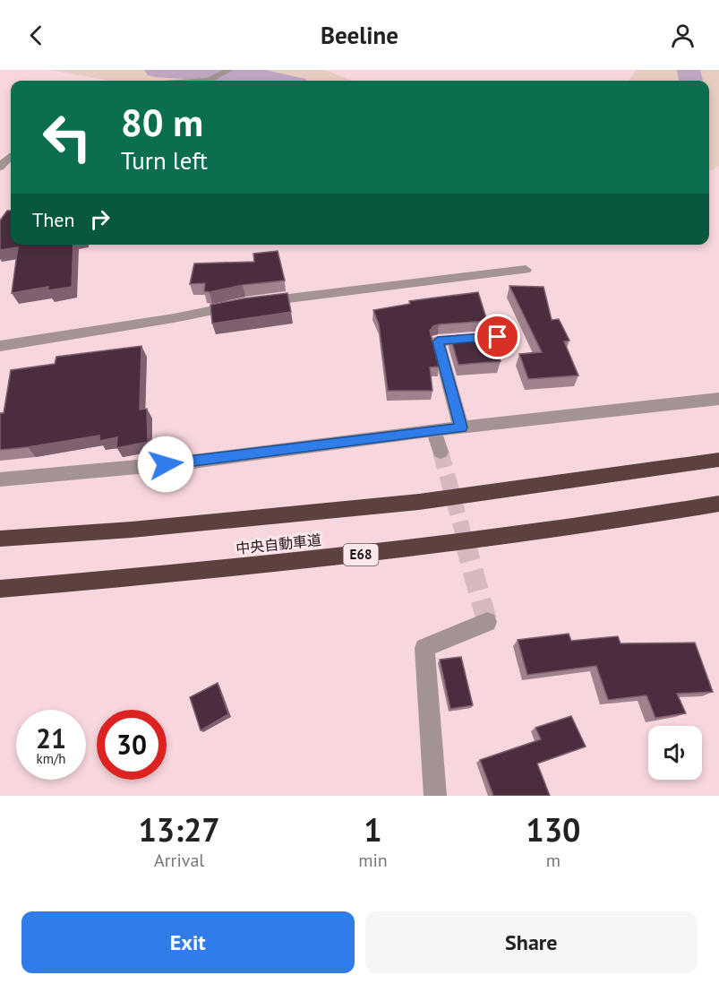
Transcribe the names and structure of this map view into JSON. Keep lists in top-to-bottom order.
{
  "streets": {
    "highway": ["中央自動車道", "E68"]
  },
  "page": {
    "header": "Beeline",
    "turn": ["80 m", "Turn left"],
    "then": "Then",
    "speed": "21 km/h",
    "limit": "30",
    "eta": [
      "13:27",
      "Arrival",
      "1",
      "min",
      "130",
      "m"
    ],
    "buttons": ["Exit", "Share"]
  }
}
